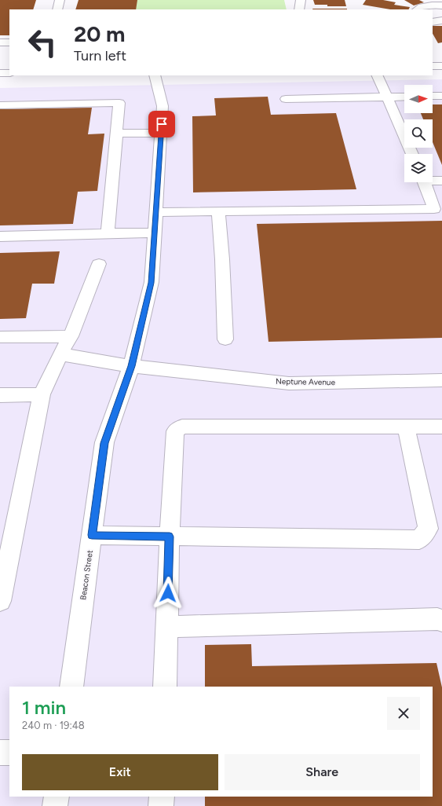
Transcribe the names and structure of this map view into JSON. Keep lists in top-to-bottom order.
{
  "streets": {
    "street": ["Neptune Avenue", "Beacon Street"]
  },
  "crossings": [
    ["Neptune Avenue", "Beacon Street"]
  ],
  "north": "right",
  "page": {
    "turn": ["20 m", "Turn left"],
    "heading": ["1 min", "240 m · 19:48"],
    "buttons": ["Exit", "Share"]
  }
}
